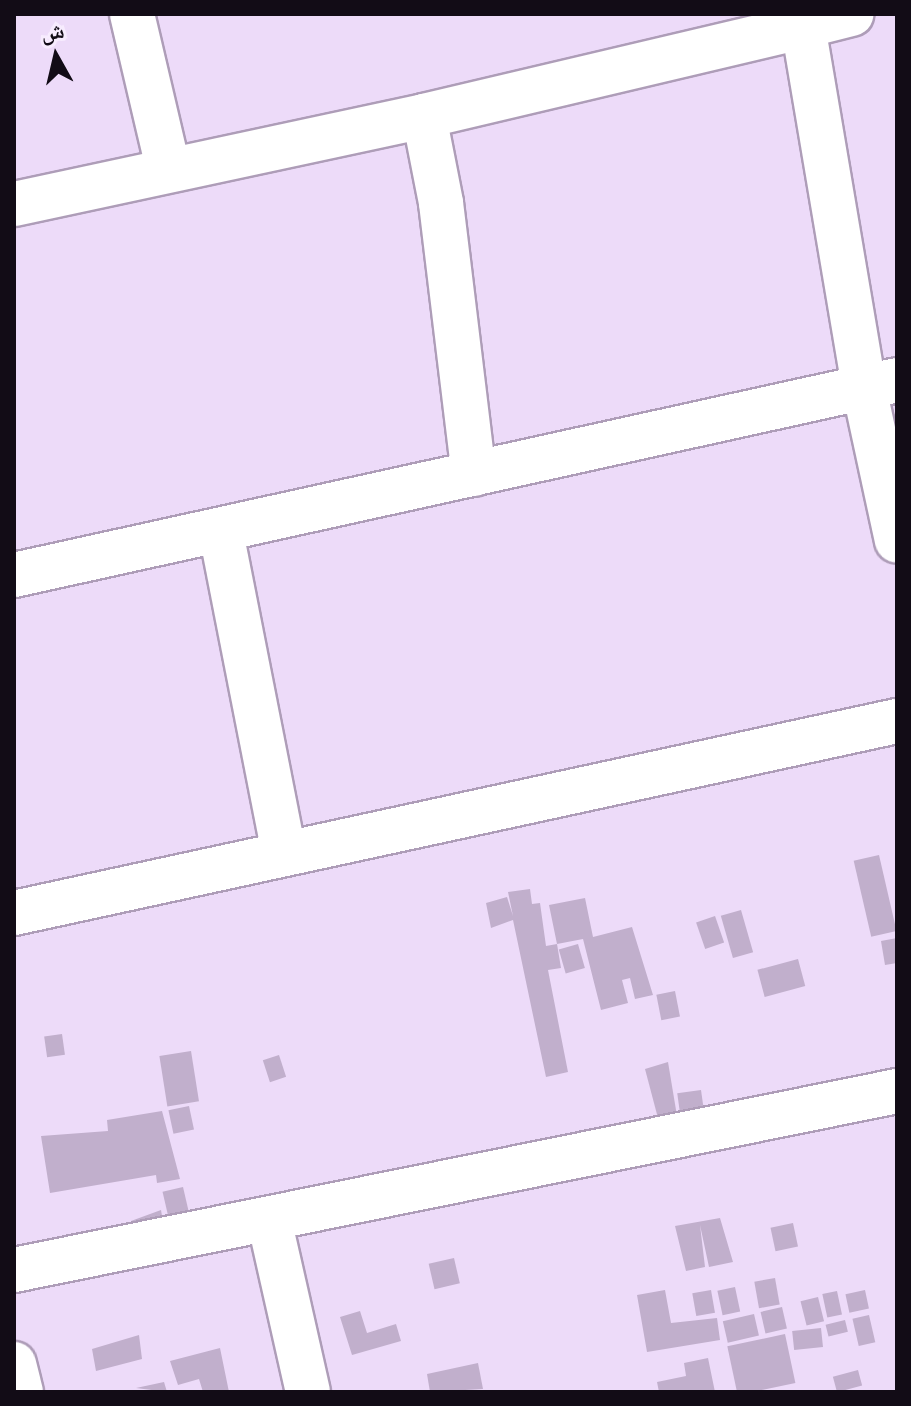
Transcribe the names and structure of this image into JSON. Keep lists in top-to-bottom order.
{
  "north": "top"
}
